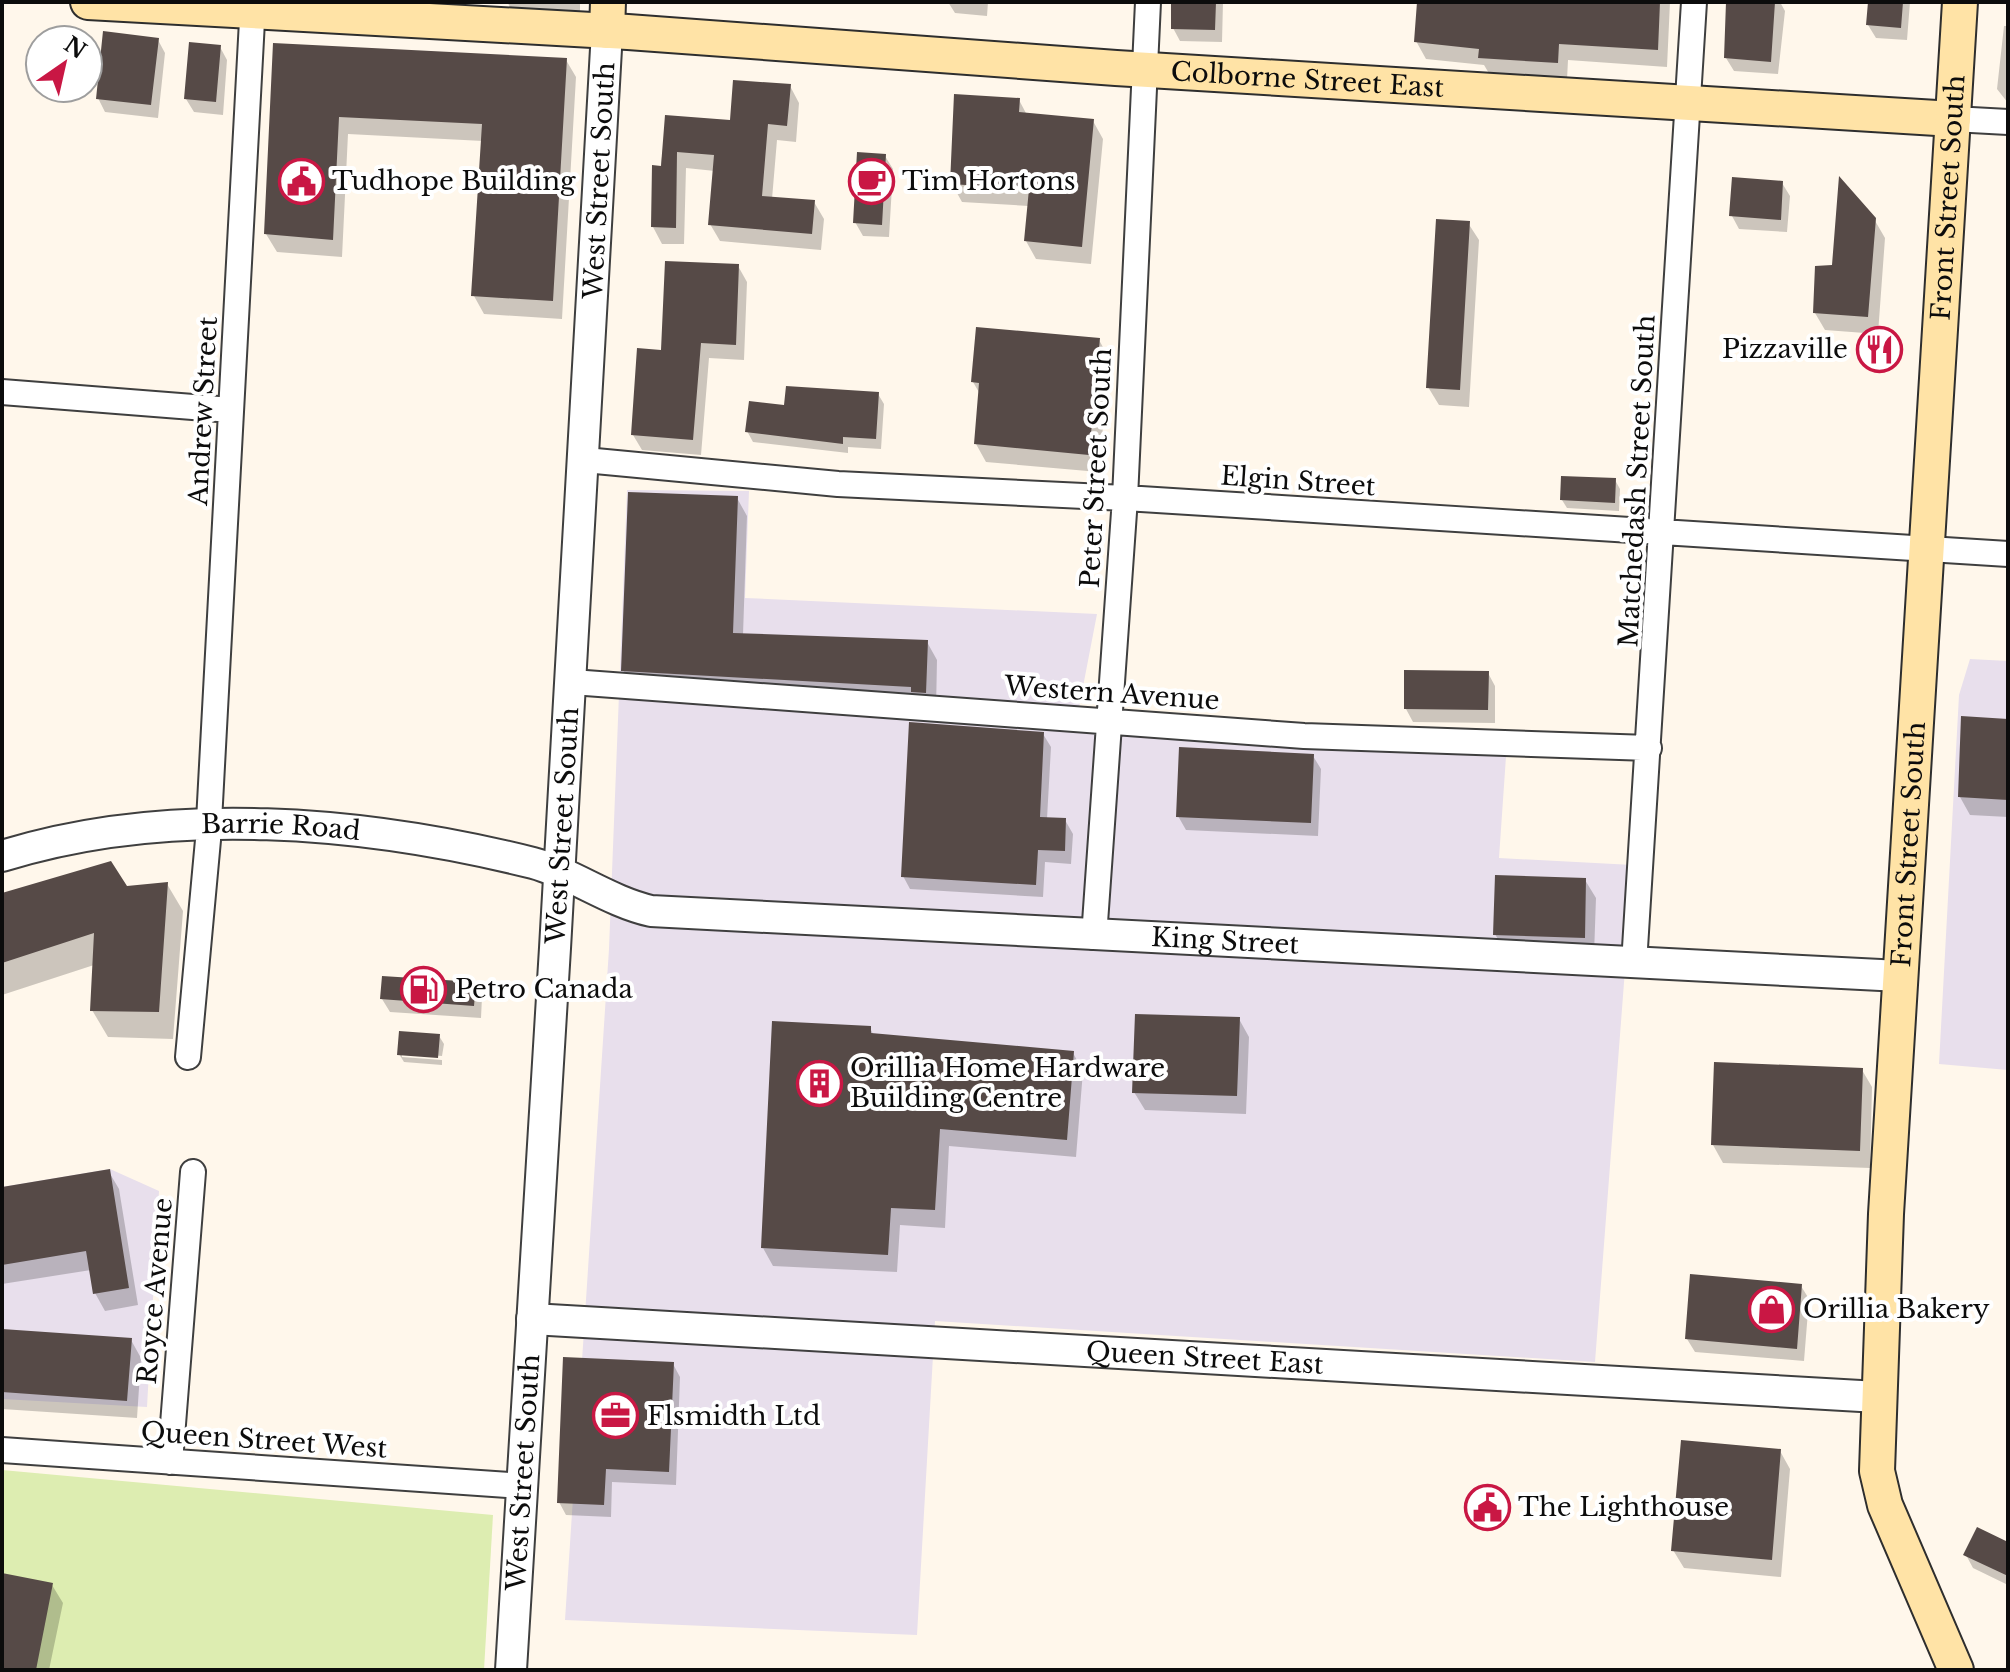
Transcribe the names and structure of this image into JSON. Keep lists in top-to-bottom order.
{
  "streets": {
    "main road": ["Colborne Street East", "Front Street South"],
    "street": [
      "West Street South",
      "Andrew Street",
      "Peter Street South",
      "Elgin Street",
      "Matchedash Street South",
      "Western Avenue",
      "Barrie Road",
      "King Street",
      "Royce Avenue",
      "Queen Street East",
      "Queen Street West"
    ]
  },
  "crossings": [
    ["Colborne Street East", "West Street South"],
    ["Colborne Street East", "Front Street South"],
    ["Colborne Street East", "Andrew Street"],
    ["Colborne Street East", "Peter Street South"],
    ["Colborne Street East", "Matchedash Street South"],
    ["West Street South", "Elgin Street"],
    ["West Street South", "Western Avenue"],
    ["West Street South", "Barrie Road"],
    ["West Street South", "King Street"],
    ["West Street South", "Queen Street East"],
    ["West Street South", "Queen Street West"],
    ["Front Street South", "Elgin Street"],
    ["Front Street South", "King Street"],
    ["Front Street South", "Queen Street East"],
    ["Andrew Street", "Barrie Road"],
    ["Peter Street South", "Elgin Street"],
    ["Peter Street South", "Western Avenue"],
    ["Peter Street South", "King Street"],
    ["Elgin Street", "Matchedash Street South"],
    ["Matchedash Street South", "Western Avenue"],
    ["Matchedash Street South", "King Street"],
    ["Barrie Road", "King Street"],
    ["Royce Avenue", "Queen Street West"]
  ],
  "places": {
    "public building": ["Tudhope Building", "The Lighthouse"],
    "cafe": ["Tim Hortons"],
    "restaurant": ["Pizzaville"],
    "fuel station": ["Petro Canada"],
    "building": ["Orillia Home Hardware Building Centre"],
    "shop": ["Orillia Bakery"],
    "office": ["Flsmidth Ltd"]
  },
  "north": "top right"
}
